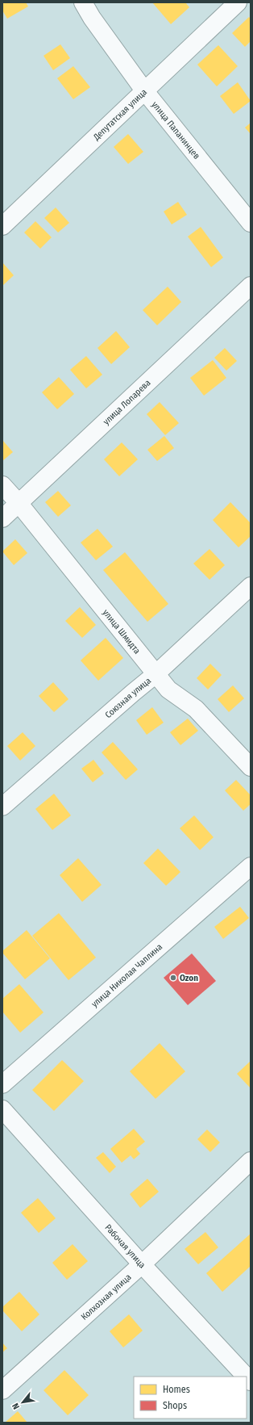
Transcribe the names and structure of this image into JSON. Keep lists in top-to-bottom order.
{
  "streets": {
    "street": [
      "Депутатская улица",
      "улица Папанинцев",
      "улица Лопарева",
      "улица Шмидта",
      "Союзная улица",
      "улица Николая Чаплина",
      "Рабочая улица",
      "Колхозная улица"
    ]
  },
  "crossings": [
    ["Депутатская улица", "улица Папанинцев"],
    ["улица Лопарева", "улица Шмидта"],
    ["улица Шмидта", "Союзная улица"],
    ["Рабочая улица", "Колхозная улица"]
  ],
  "places": ["Ozon"],
  "legend": ["Homes", "Shops"],
  "north": "bottom left"
}
